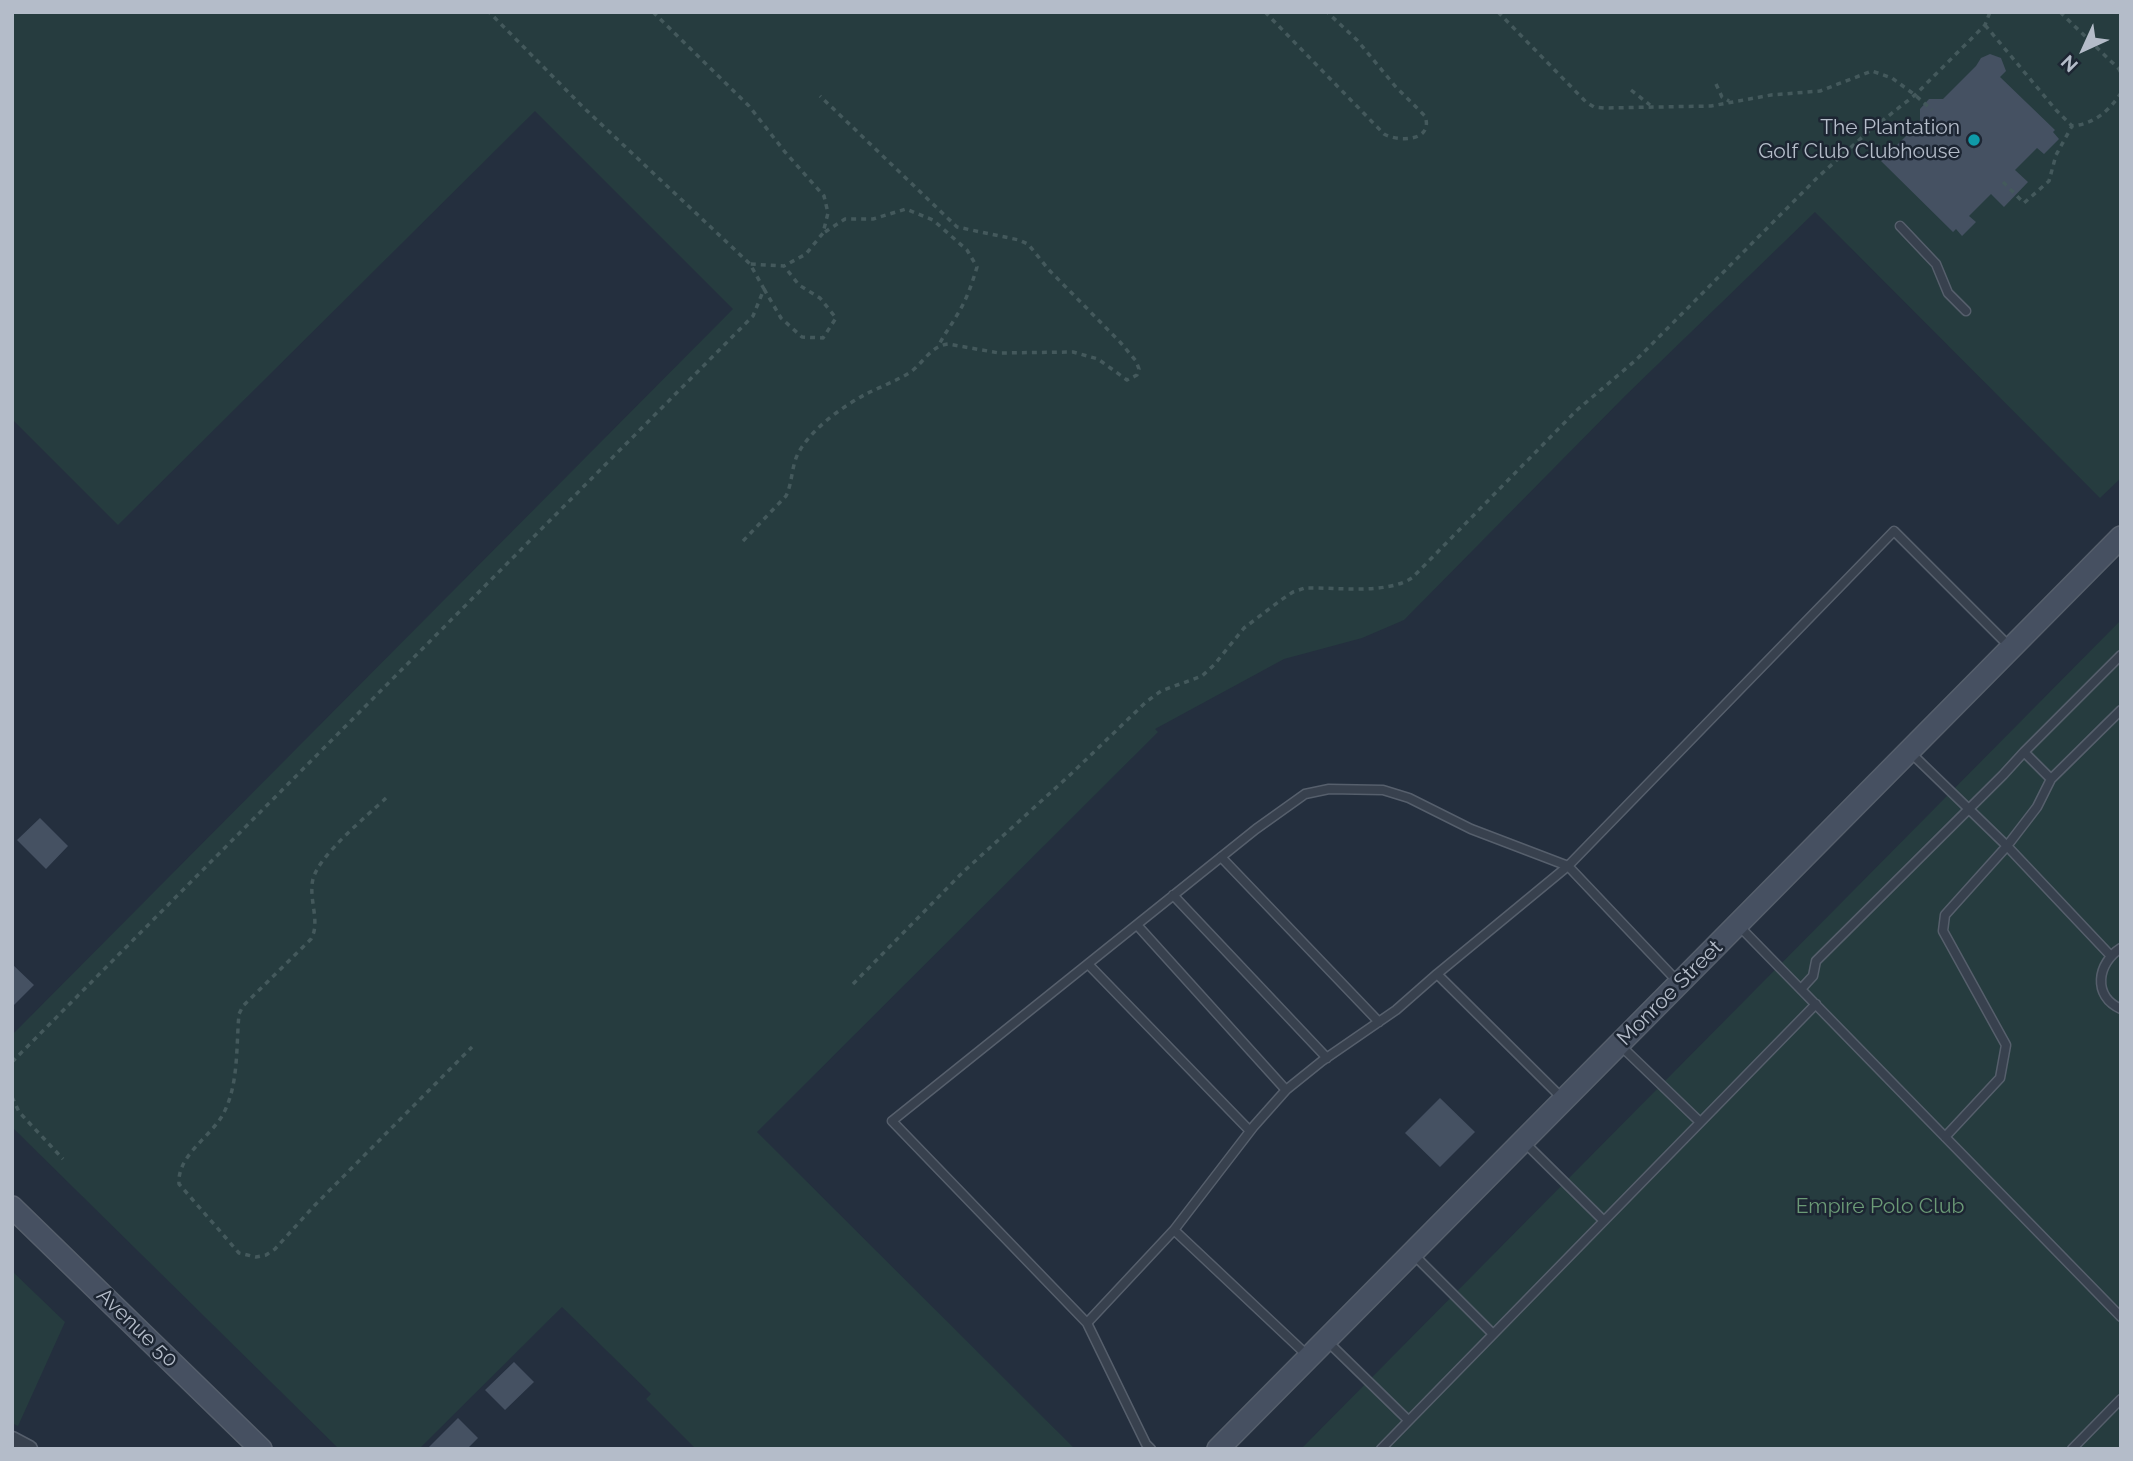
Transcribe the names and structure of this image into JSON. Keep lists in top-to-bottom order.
{
  "streets": {
    "main road": ["Monroe Street", "Avenue 50"]
  },
  "parks": ["Empire Polo Club"],
  "places": ["The Plantation Golf Club Clubhouse"],
  "north": "bottom left"
}
